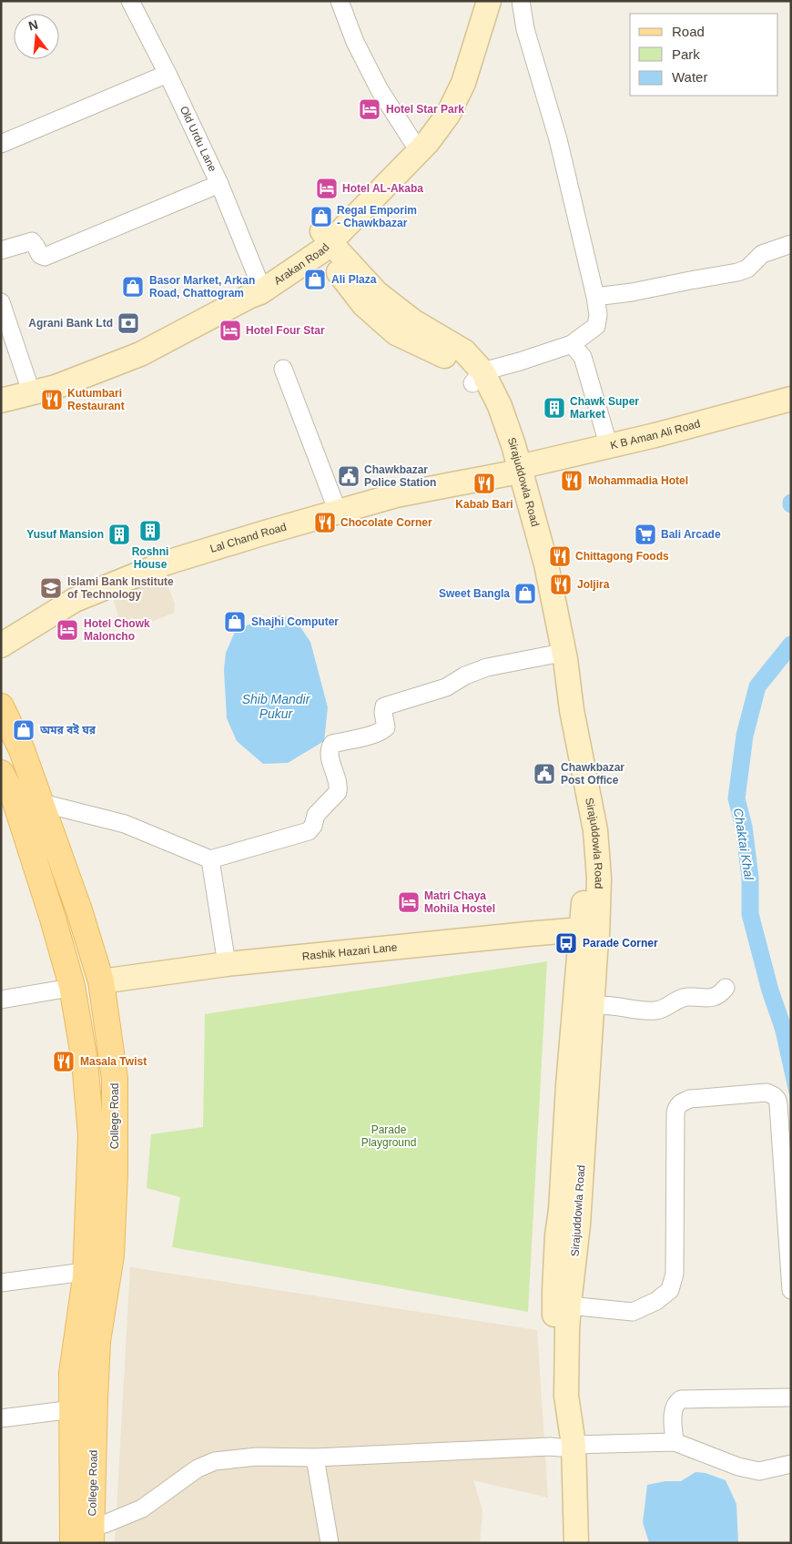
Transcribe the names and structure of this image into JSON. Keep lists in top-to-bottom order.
{
  "streets": {
    "main road": [
      "Arakan Road",
      "K B Aman Ali Road",
      "Sirajuddowla Road",
      "Lal Chand Road",
      "Rashik Hazari Lane",
      "College Road"
    ],
    "street": ["Old Urdu Lane"]
  },
  "crossings": [
    ["Old Urdu Lane", "Arakan Road"],
    ["Arakan Road", "Sirajuddowla Road"],
    ["K B Aman Ali Road", "Sirajuddowla Road"],
    ["K B Aman Ali Road", "Lal Chand Road"],
    ["Sirajuddowla Road", "Lal Chand Road"],
    ["Sirajuddowla Road", "Rashik Hazari Lane"],
    ["Rashik Hazari Lane", "College Road"]
  ],
  "water": ["Shib Mandir Pukur", "Chaktai Khal"],
  "parks": ["Parade Playground"],
  "places": {
    "hotel": [
      "Hotel Star Park",
      "Hotel AL-Akaba",
      "Hotel Four Star",
      "Hotel Chowk Maloncho",
      "Matri Chaya Mohila Hostel"
    ],
    "shop": [
      "Regal Emporim - Chawkbazar",
      "Ali Plaza",
      "Basor Market, Arkan Road, Chattogram",
      "Sweet Bangla",
      "Shajhi Computer",
      "অমর বই ঘর"
    ],
    "bank": ["Agrani Bank Ltd"],
    "restaurant": [
      "Kutumbari Restaurant",
      "Mohammadia Hotel",
      "Kabab Bari",
      "Chocolate Corner",
      "Chittagong Foods",
      "Joljira",
      "Masala Twist"
    ],
    "building": ["Chawk Super Market", "Roshni House", "Yusuf Mansion"],
    "public building": ["Chawkbazar Police Station", "Chawkbazar Post Office"],
    "supermarket": ["Bali Arcade"],
    "school or university": ["Islami Bank Institute of Technology"],
    "bus stop": ["Parade Corner"]
  },
  "legend": ["Road", "Park", "Water"],
  "north": "top"
}
